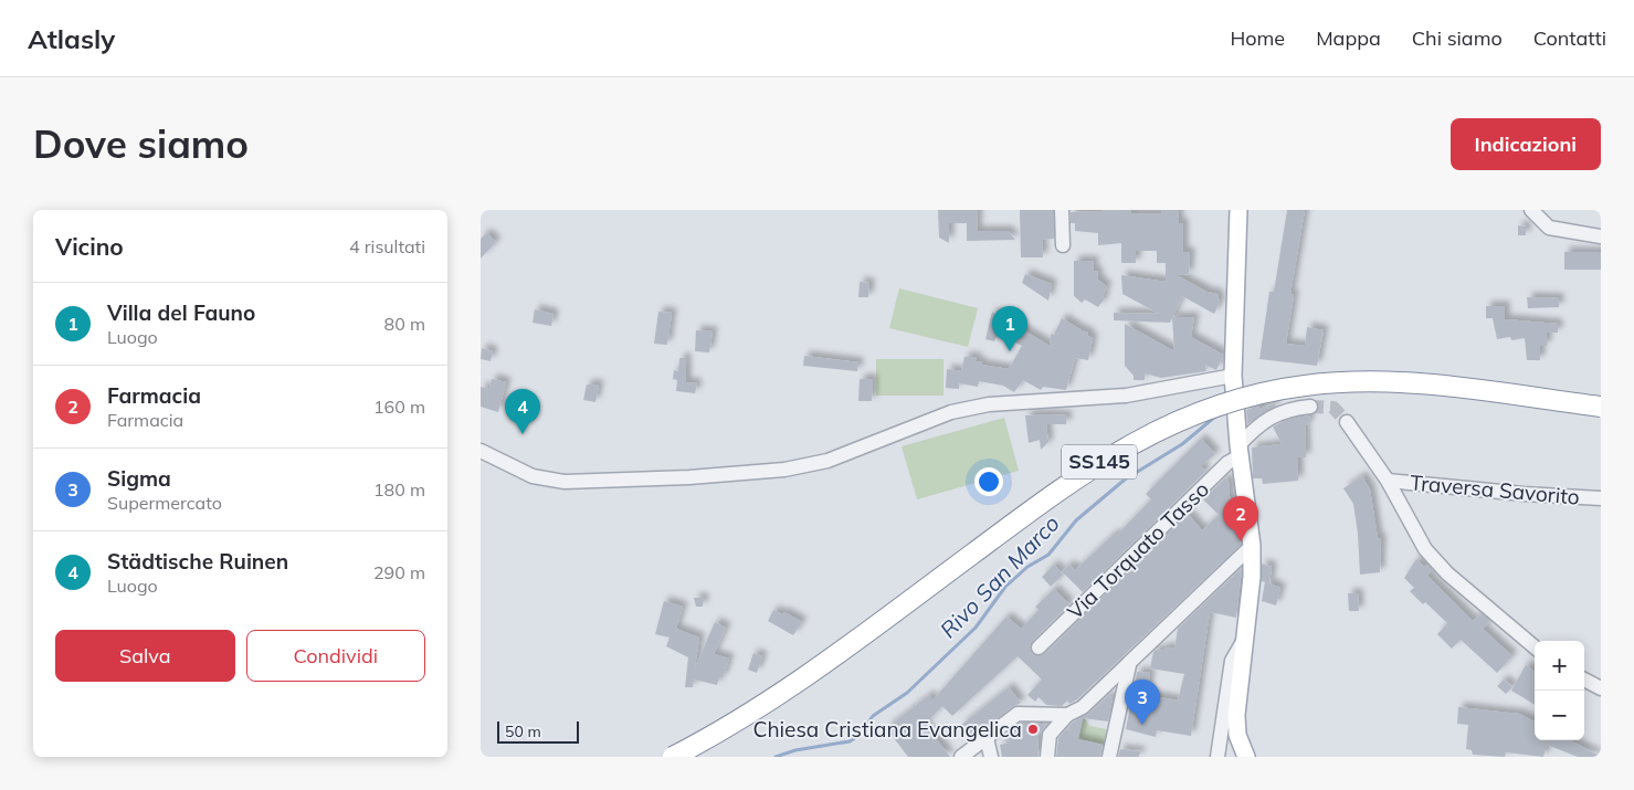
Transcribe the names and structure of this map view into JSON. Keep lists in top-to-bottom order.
{
  "streets": {
    "highway": ["SS145"],
    "street": ["Traversa Savorito", "Via Torquato Tasso"]
  },
  "water": ["Rivo San Marco"],
  "places": ["Chiesa Cristiana Evangelica"],
  "scale_bar": "50 m",
  "page": {
    "header": "Atlasly",
    "nav": [
      "Home",
      "Mappa",
      "Chi siamo",
      "Contatti"
    ],
    "buttons": [
      "Indicazioni",
      ["Salva", "Condividi"]
    ],
    "title": "Dove siamo",
    "heading": ["Vicino", "4 risultati"],
    "list": [
      {
        "mark": "1",
        "name": "Villa del Fauno",
        "note": "Luogo",
        "value": "80 m"
      },
      {
        "mark": "2",
        "name": "Farmacia",
        "note": "Farmacia",
        "value": "160 m"
      },
      {
        "mark": "3",
        "name": "Sigma",
        "note": "Supermercato",
        "value": "180 m"
      },
      {
        "mark": "4",
        "name": "Städtische Ruinen",
        "note": "Luogo",
        "value": "290 m"
      }
    ],
    "pins": [
      "1",
      "4",
      "2",
      "3"
    ],
    "map_buttons": ["+", "−"],
    "scale": "50 m"
  }
}
